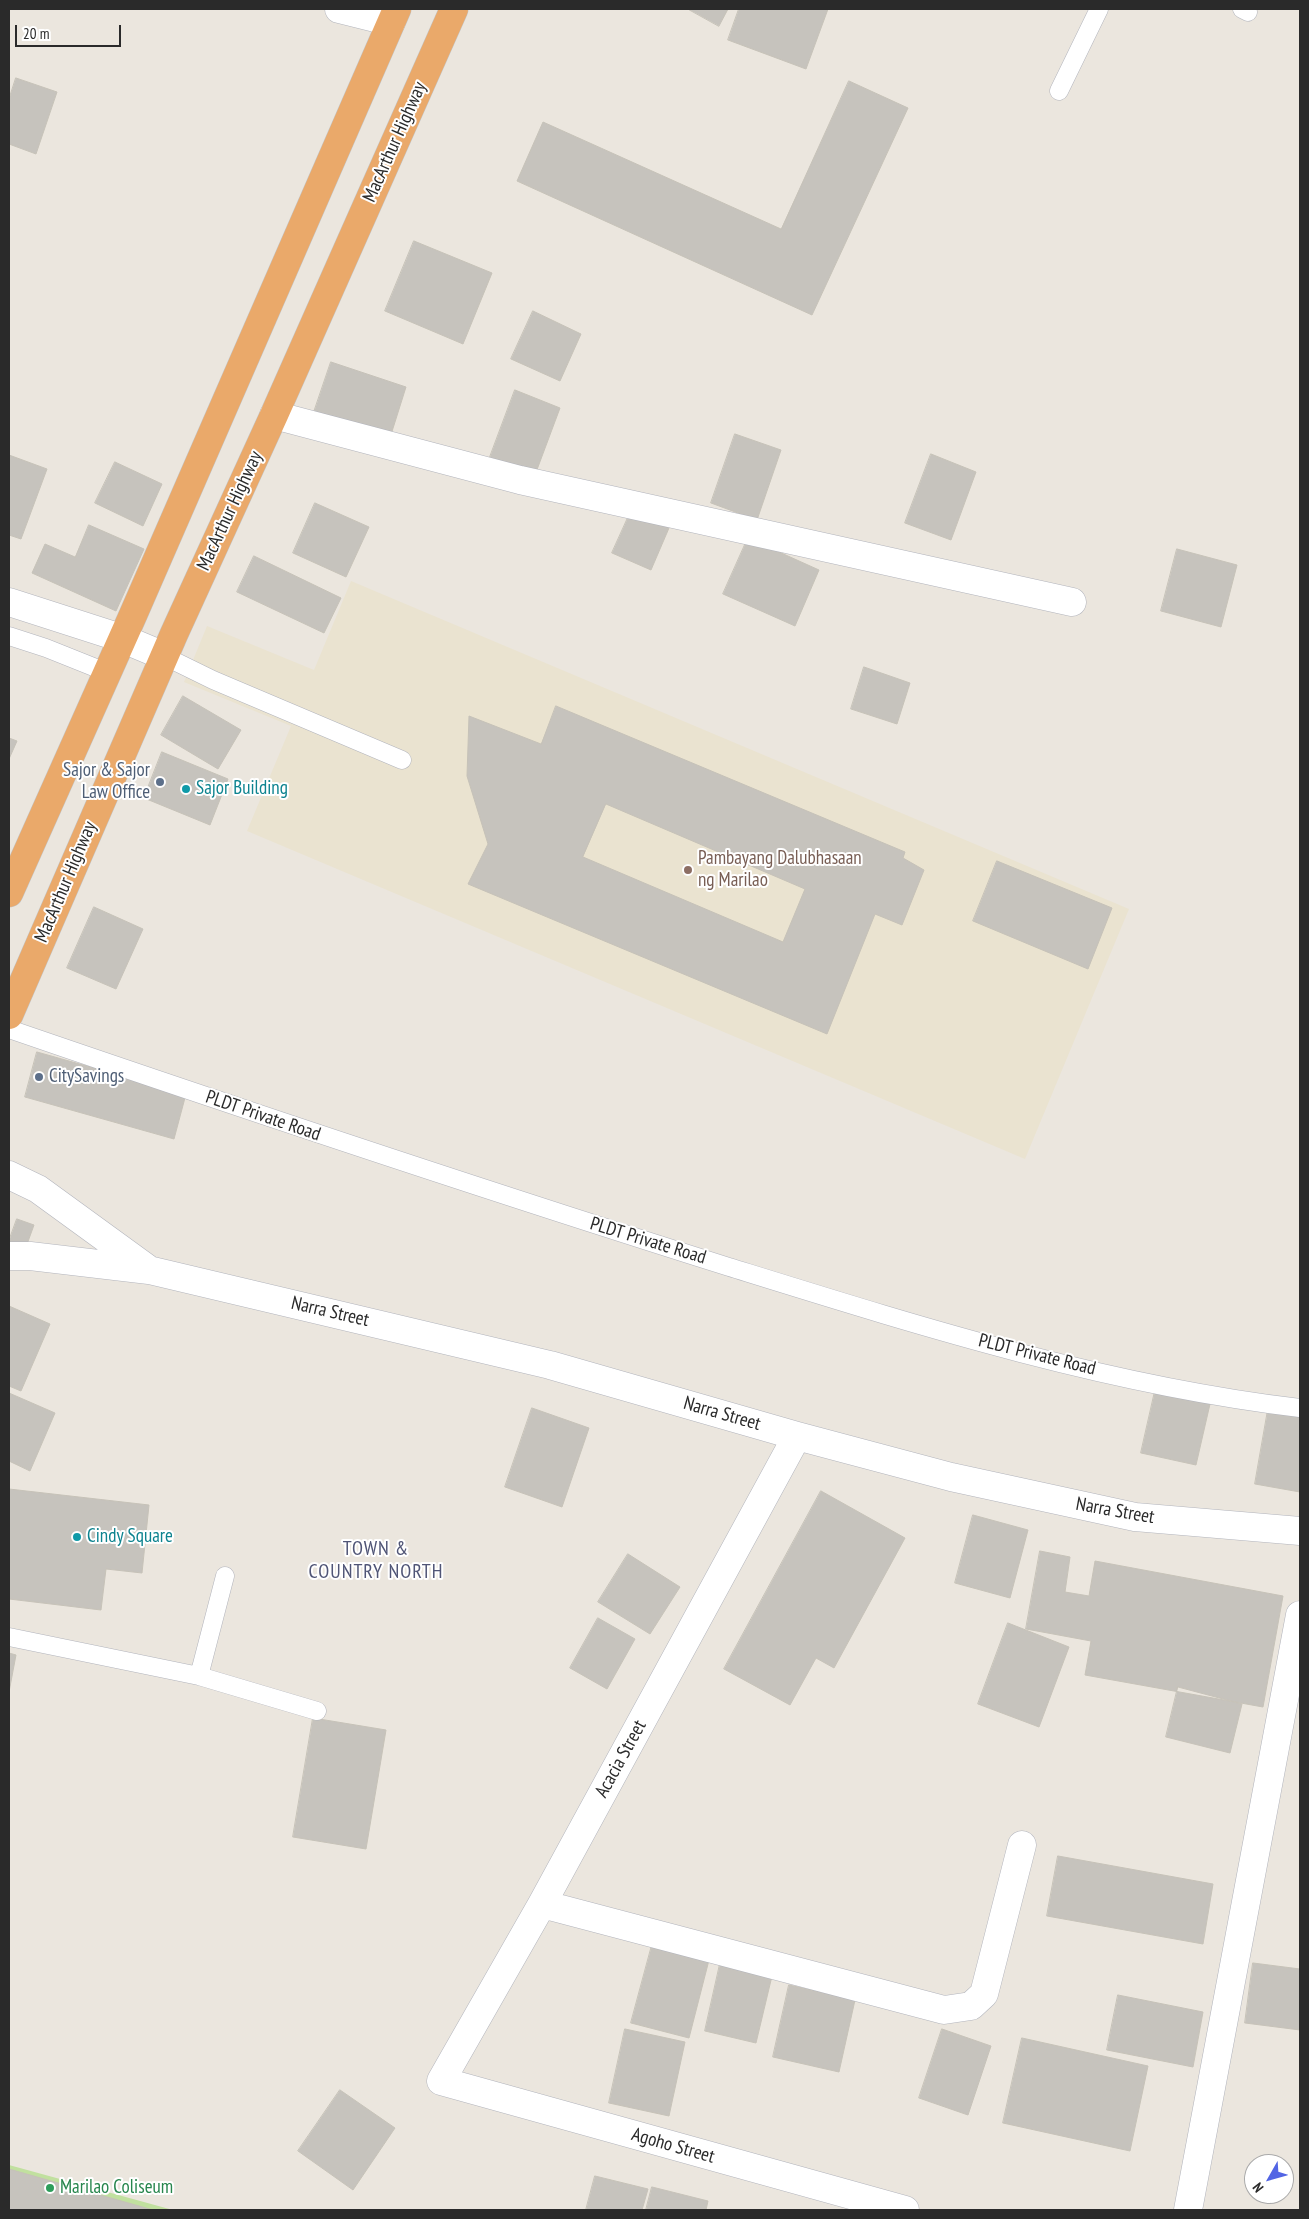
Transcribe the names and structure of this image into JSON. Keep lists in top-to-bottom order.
{
  "streets": {
    "highway": ["MacArthur Highway"],
    "street": ["Narra Street", "Acacia Street", "Agoho Street"],
    "lane": ["PLDT Private Road"]
  },
  "crossings": [
    ["Narra Street", "Acacia Street"],
    ["Acacia Street", "Agoho Street"]
  ],
  "districts": ["TOWN & COUNTRY NORTH"],
  "places": [
    "Sajor & Sajor Law Office",
    "Sajor Building",
    "Pambayang Dalubhasaan ng Marilao",
    "CitySavings",
    "Cindy Square",
    "Marilao Coliseum"
  ],
  "scale_bar": "20 m",
  "north": "bottom left"
}
